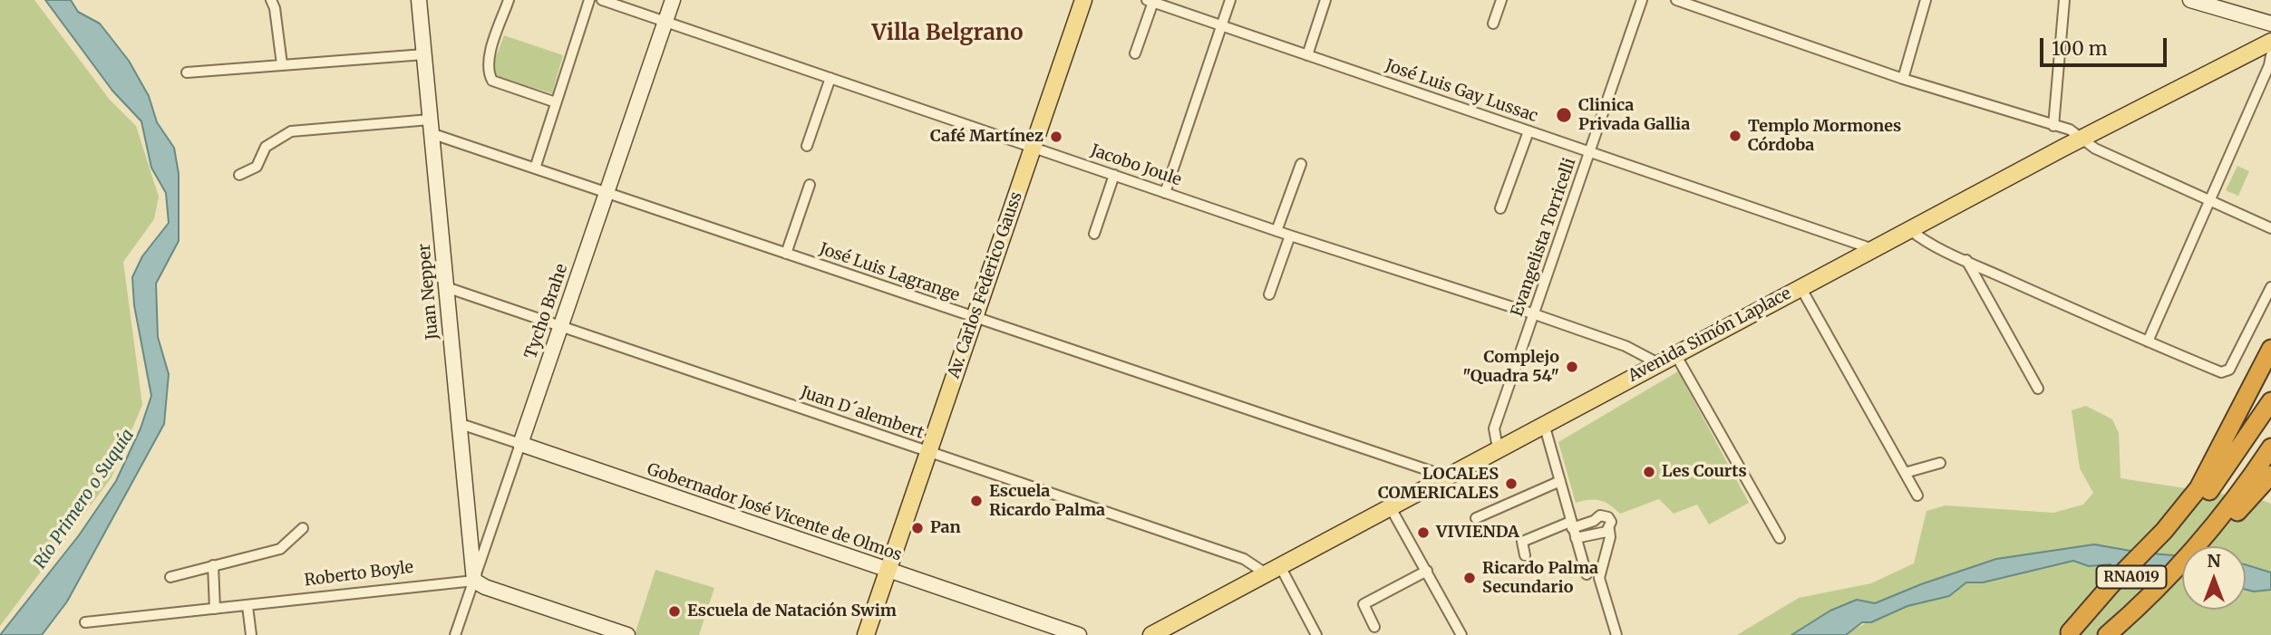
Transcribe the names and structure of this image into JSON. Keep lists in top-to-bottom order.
{
  "streets": {
    "highway": ["RNA019"],
    "main road": [
      "Av. Carlos Federico Gauss",
      "Juan Nepper",
      "Tycho Brahe",
      "Avenida Simón Laplace",
      "Gobernador José Vicente de Olmos",
      "Roberto Boyle"
    ],
    "street": [
      "José Luis Gay Lussac",
      "Jacobo Joule",
      "Evangelista Torricelli",
      "José Luis Lagrange",
      "Juan D´alembert"
    ]
  },
  "crossings": [
    ["José Luis Gay Lussac", "Evangelista Torricelli"],
    ["José Luis Gay Lussac", "Avenida Simón Laplace"],
    ["Jacobo Joule", "Evangelista Torricelli"],
    ["Jacobo Joule", "Av. Carlos Federico Gauss"],
    ["Jacobo Joule", "Tycho Brahe"],
    ["Jacobo Joule", "Avenida Simón Laplace"],
    ["Evangelista Torricelli", "Avenida Simón Laplace"],
    ["José Luis Lagrange", "Av. Carlos Federico Gauss"],
    ["José Luis Lagrange", "Juan Nepper"],
    ["José Luis Lagrange", "Tycho Brahe"],
    ["José Luis Lagrange", "Avenida Simón Laplace"],
    ["Av. Carlos Federico Gauss", "Juan D´alembert"],
    ["Av. Carlos Federico Gauss", "Gobernador José Vicente de Olmos"],
    ["Juan Nepper", "Tycho Brahe"],
    ["Juan Nepper", "Juan D´alembert"],
    ["Juan Nepper", "Gobernador José Vicente de Olmos"],
    ["Juan Nepper", "Roberto Boyle"],
    ["Tycho Brahe", "Juan D´alembert"],
    ["Tycho Brahe", "Gobernador José Vicente de Olmos"],
    ["Tycho Brahe", "Roberto Boyle"],
    ["Avenida Simón Laplace", "Juan D´alembert"]
  ],
  "districts": ["Villa Belgrano"],
  "water": ["Río Primero o Suquía"],
  "places": [
    "Clinica Privada Gallia",
    "Templo Mormones Córdoba",
    "Café Martínez",
    "Complejo \"Quadra 54\"",
    "Les Courts",
    "LOCALES COMERICALES",
    "Escuela Ricardo Palma",
    "Pan",
    "VIVIENDA",
    "Ricardo Palma Secundario",
    "Escuela de Natación Swim"
  ],
  "scale_bar": "100 m",
  "north": "top"
}
